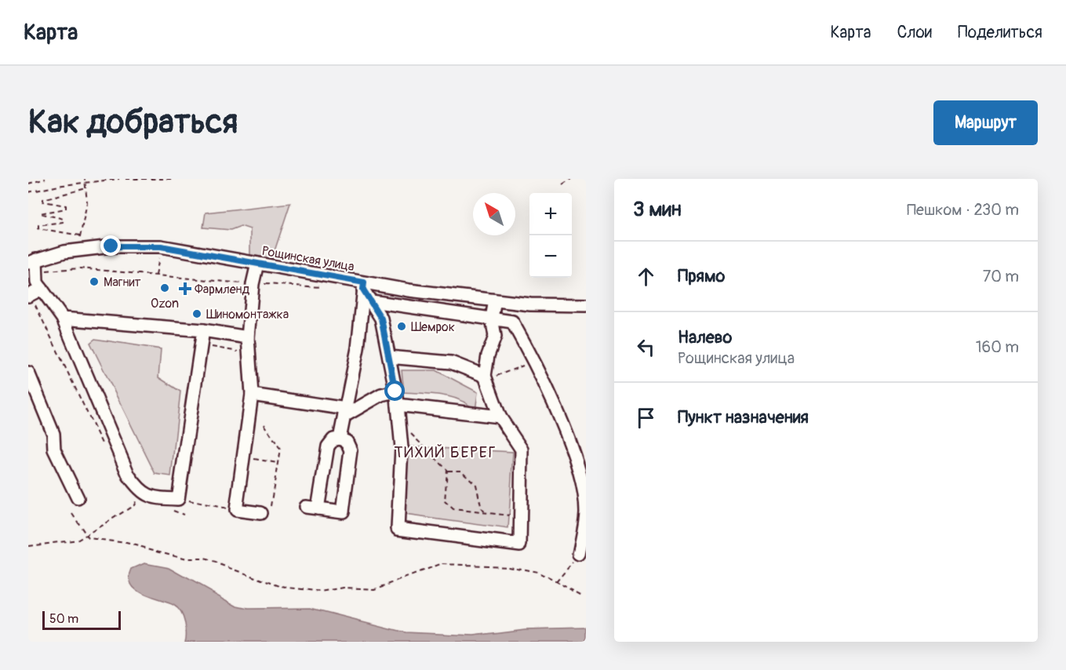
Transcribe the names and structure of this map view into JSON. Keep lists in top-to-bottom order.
{
  "streets": {
    "street": ["Рощинская улица"]
  },
  "districts": ["ТИХИЙ БЕРЕГ"],
  "places": {
    "other": [
      "Магнит",
      "Ozon",
      "Шиномонтажка",
      "Шемрок"
    ],
    "health": ["Фармленд"]
  },
  "scale_bar": "50 m",
  "north": "top left",
  "page": {
    "header": "Карта",
    "nav": ["Карта", "Слои", "Поделиться"],
    "buttons": "Маршрут",
    "title": "Как добраться",
    "heading": ["3 мин", "Пешком · 230 m"],
    "map_buttons": ["+", "−"],
    "list": [
      ["Прямо", "70 m"],
      ["Налево", "Рощинская улица", "160 m"],
      "Пункт назначения"
    ],
    "scale": "50 m"
  }
}
